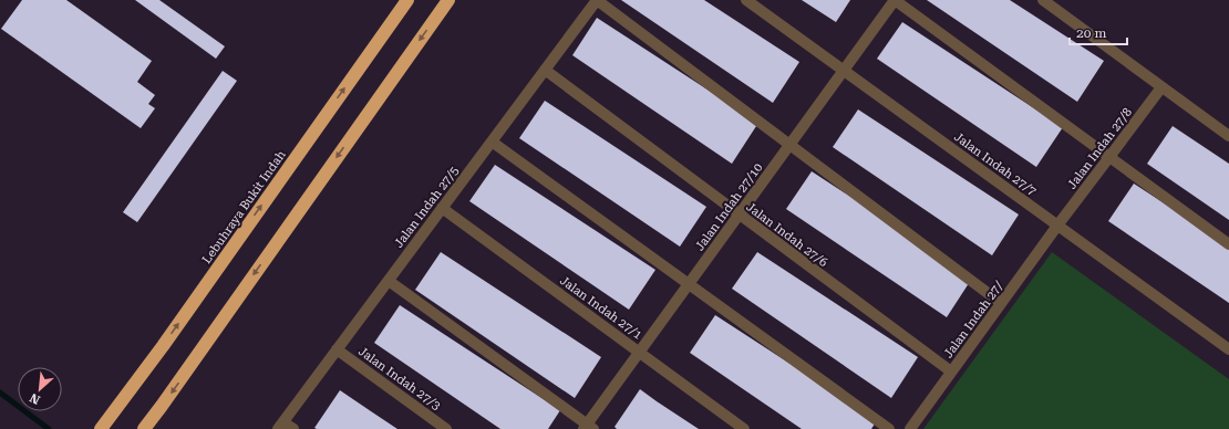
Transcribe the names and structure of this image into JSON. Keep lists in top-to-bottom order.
{
  "streets": {
    "highway": ["Lebuhraya Bukit Indah"],
    "street": [
      "Jalan Indah 27/8",
      "Jalan Indah 27/7",
      "Jalan Indah 27/5",
      "Jalan Indah 27/10",
      "Jalan Indah 27/6",
      "Jalan Indah 27/1",
      "Jalan Indah 27/",
      "Jalan Indah 27/3"
    ]
  },
  "crossings": [
    ["Jalan Indah 27/8", "Jalan Indah 27/7"],
    ["Jalan Indah 27/8", "Jalan Indah 27/"],
    ["Jalan Indah 27/7", "Jalan Indah 27/10"],
    ["Jalan Indah 27/7", "Jalan Indah 27/"],
    ["Jalan Indah 27/5", "Jalan Indah 27/6"],
    ["Jalan Indah 27/5", "Jalan Indah 27/1"],
    ["Jalan Indah 27/5", "Jalan Indah 27/3"],
    ["Jalan Indah 27/10", "Jalan Indah 27/6"],
    ["Jalan Indah 27/10", "Jalan Indah 27/1"],
    ["Jalan Indah 27/6", "Jalan Indah 27/"]
  ],
  "scale_bar": "20 m",
  "north": "bottom left"
}
